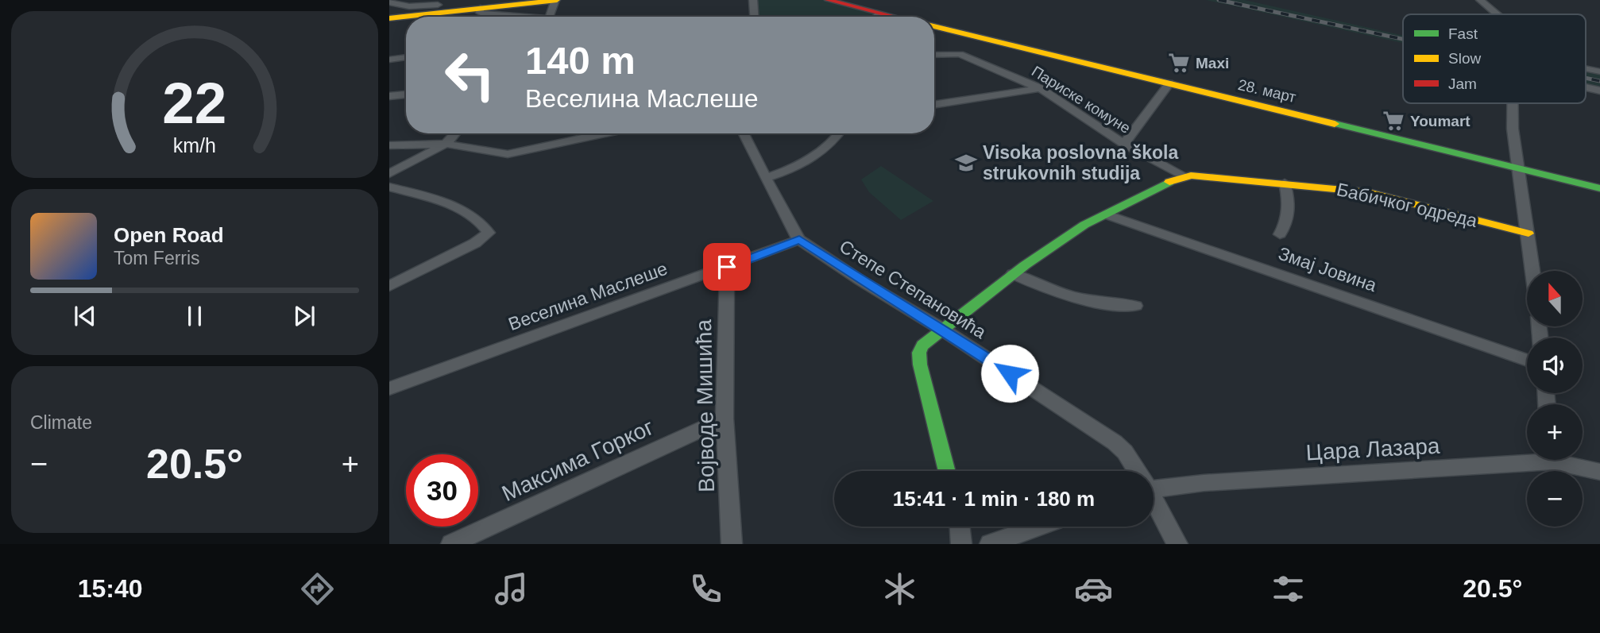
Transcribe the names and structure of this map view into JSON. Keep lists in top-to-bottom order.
{
  "streets": {
    "main road": ["28. март", "Бабичког одреда"],
    "street": [
      "Париске комуне",
      "Змај Јовина",
      "Степе Степановића",
      "Веселина Маслеше",
      "Војводе Мишића",
      "Цара Лазара",
      "Максима Горког"
    ]
  },
  "crossings": [
    ["Париске комуне", "Бабичког одреда"],
    ["Степе Степановића", "Веселина Маслеше"],
    ["Веселина Маслеше", "Војводе Мишића"],
    ["Војводе Мишића", "Максима Горког"]
  ],
  "places": {
    "supermarket": ["Maxi", "Youmart"],
    "school or university": ["Visoka poslovna škola strukovnih studija"]
  },
  "legend": ["Fast", "Slow", "Jam"],
  "north": "top",
  "page": {
    "turn": ["140 m", "Веселина Маслеше"],
    "song": ["Open Road", "Tom Ferris"],
    "map_buttons": ["+", "−"],
    "tile": "Climate",
    "heat": ["−", "20.5°", "+"],
    "limit": "30",
    "trip": "15:41 · 1 min · 180 m",
    "tabs": ["15:40", "20.5°"],
    "gauge": ["22", "km/h"]
  }
}
